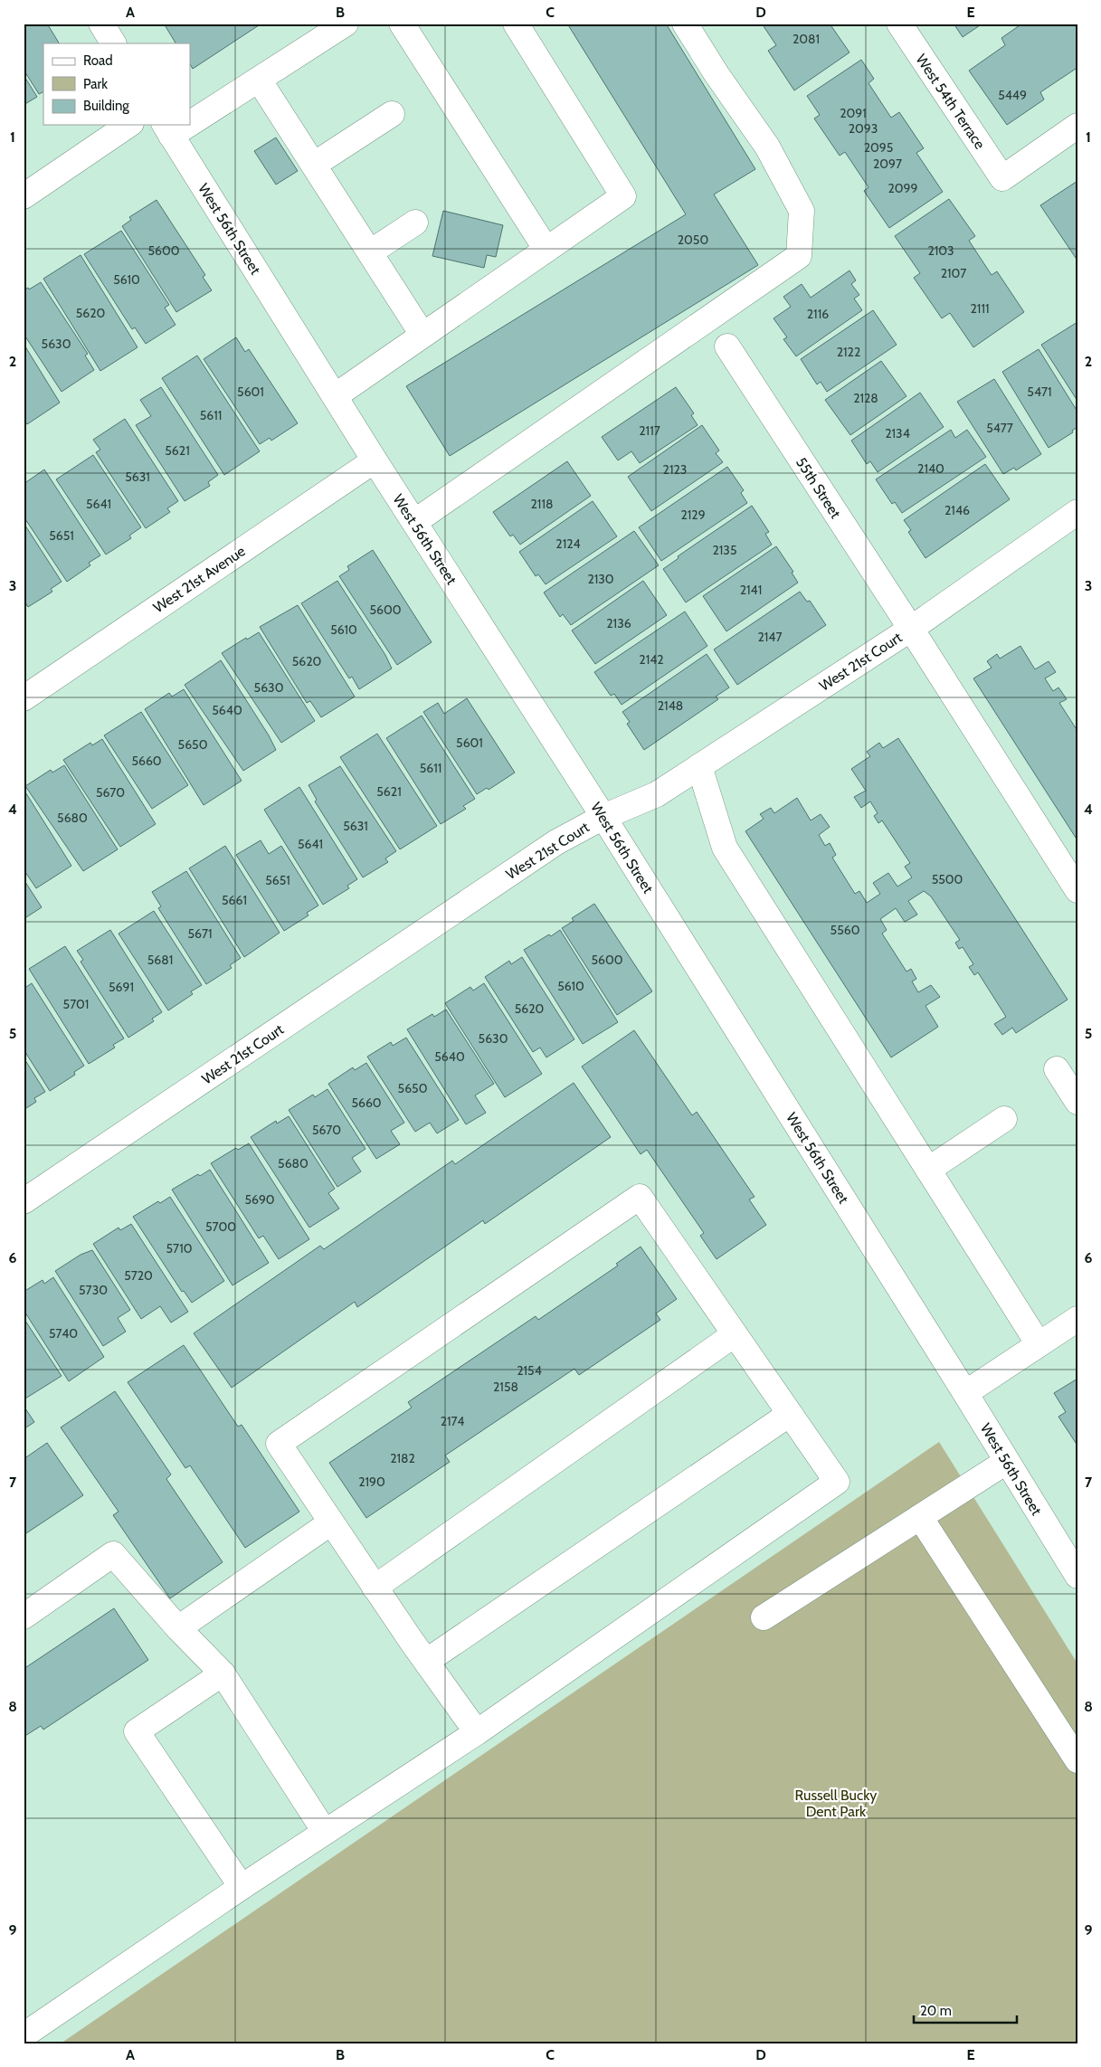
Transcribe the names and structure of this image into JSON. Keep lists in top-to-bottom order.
{
  "streets": {
    "street": [
      "West 54th Terrace",
      "West 56th Street",
      "55th Street",
      "West 21st Avenue",
      "West 21st Court"
    ]
  },
  "crossings": [
    ["West 56th Street", "West 21st Avenue"],
    ["West 56th Street", "West 21st Court"],
    ["55th Street", "West 21st Court"]
  ],
  "parks": ["Russell Bucky Dent Park"],
  "house_numbers": [
    "2081",
    "5449",
    "2091",
    "2093",
    "2095",
    "2097",
    "2099",
    "2050",
    "5600",
    "2103",
    "2107",
    "5610",
    "2111",
    "5620",
    "2116",
    "5630",
    "2122",
    "5601",
    "5471",
    "2128",
    "5611",
    "5477",
    "2117",
    "2134",
    "5621",
    "2140",
    "2123",
    "5631",
    "5641",
    "2118",
    "2146",
    "2129",
    "5651",
    "2124",
    "2135",
    "2130",
    "2141",
    "5600",
    "2136",
    "5610",
    "2147",
    "2142",
    "5620",
    "5630",
    "2148",
    "5640",
    "5601",
    "5650",
    "5660",
    "5611",
    "5621",
    "5670",
    "5680",
    "5631",
    "5641",
    "5500",
    "5651",
    "5661",
    "5560",
    "5671",
    "5681",
    "5600",
    "5610",
    "5691",
    "5701",
    "5620",
    "5630",
    "5640",
    "5650",
    "5660",
    "5670",
    "5680",
    "5690",
    "5700",
    "5710",
    "5720",
    "5730",
    "5740",
    "2154",
    "2158",
    "2174",
    "2182",
    "2190"
  ],
  "legend": ["Road", "Park", "Building"],
  "scale_bar": "20 m",
  "grid": {
    "columns": [
      "A",
      "B",
      "C",
      "D",
      "E"
    ],
    "rows": [
      "1",
      "2",
      "3",
      "4",
      "5",
      "6",
      "7",
      "8",
      "9"
    ]
  }
}
